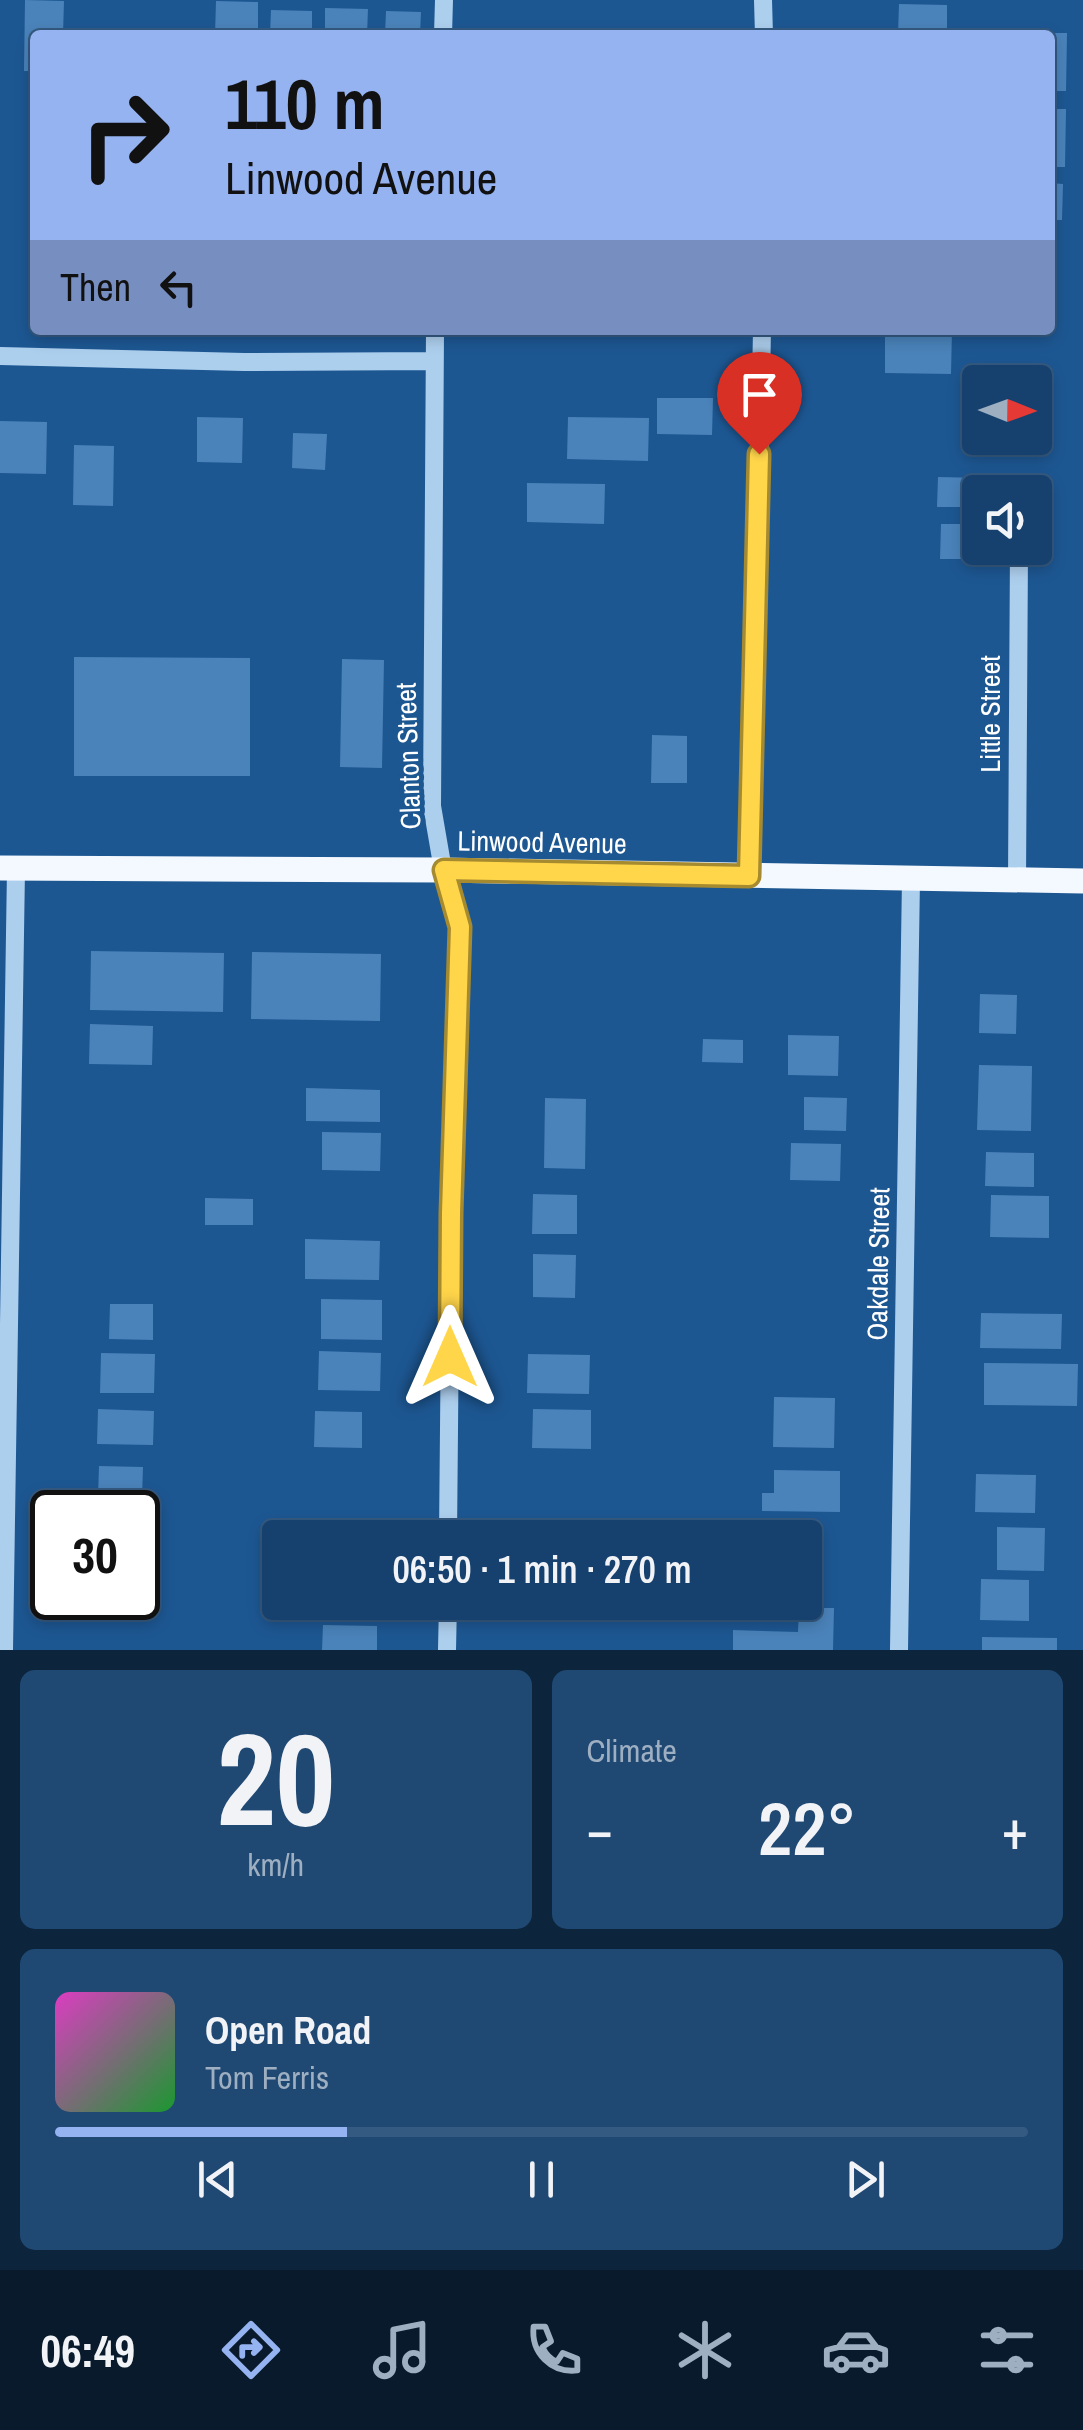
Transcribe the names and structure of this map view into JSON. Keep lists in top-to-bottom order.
{
  "streets": {
    "main road": ["Linwood Avenue"],
    "street": ["Little Street", "Clanton Street", "Oakdale Street"]
  },
  "crossings": [
    ["Little Street", "Linwood Avenue"],
    ["Clanton Street", "Linwood Avenue"],
    ["Linwood Avenue", "Oakdale Street"]
  ],
  "north": "right",
  "page": {
    "turn": ["110 m", "Linwood Avenue"],
    "then": "Then",
    "limit": "30",
    "trip": "06:50 · 1 min · 270 m",
    "tile": [
      ["20", "km/h"],
      "Climate"
    ],
    "heat": ["−", "22°", "+"],
    "song": ["Open Road", "Tom Ferris"],
    "tabs": "06:49"
  }
}
